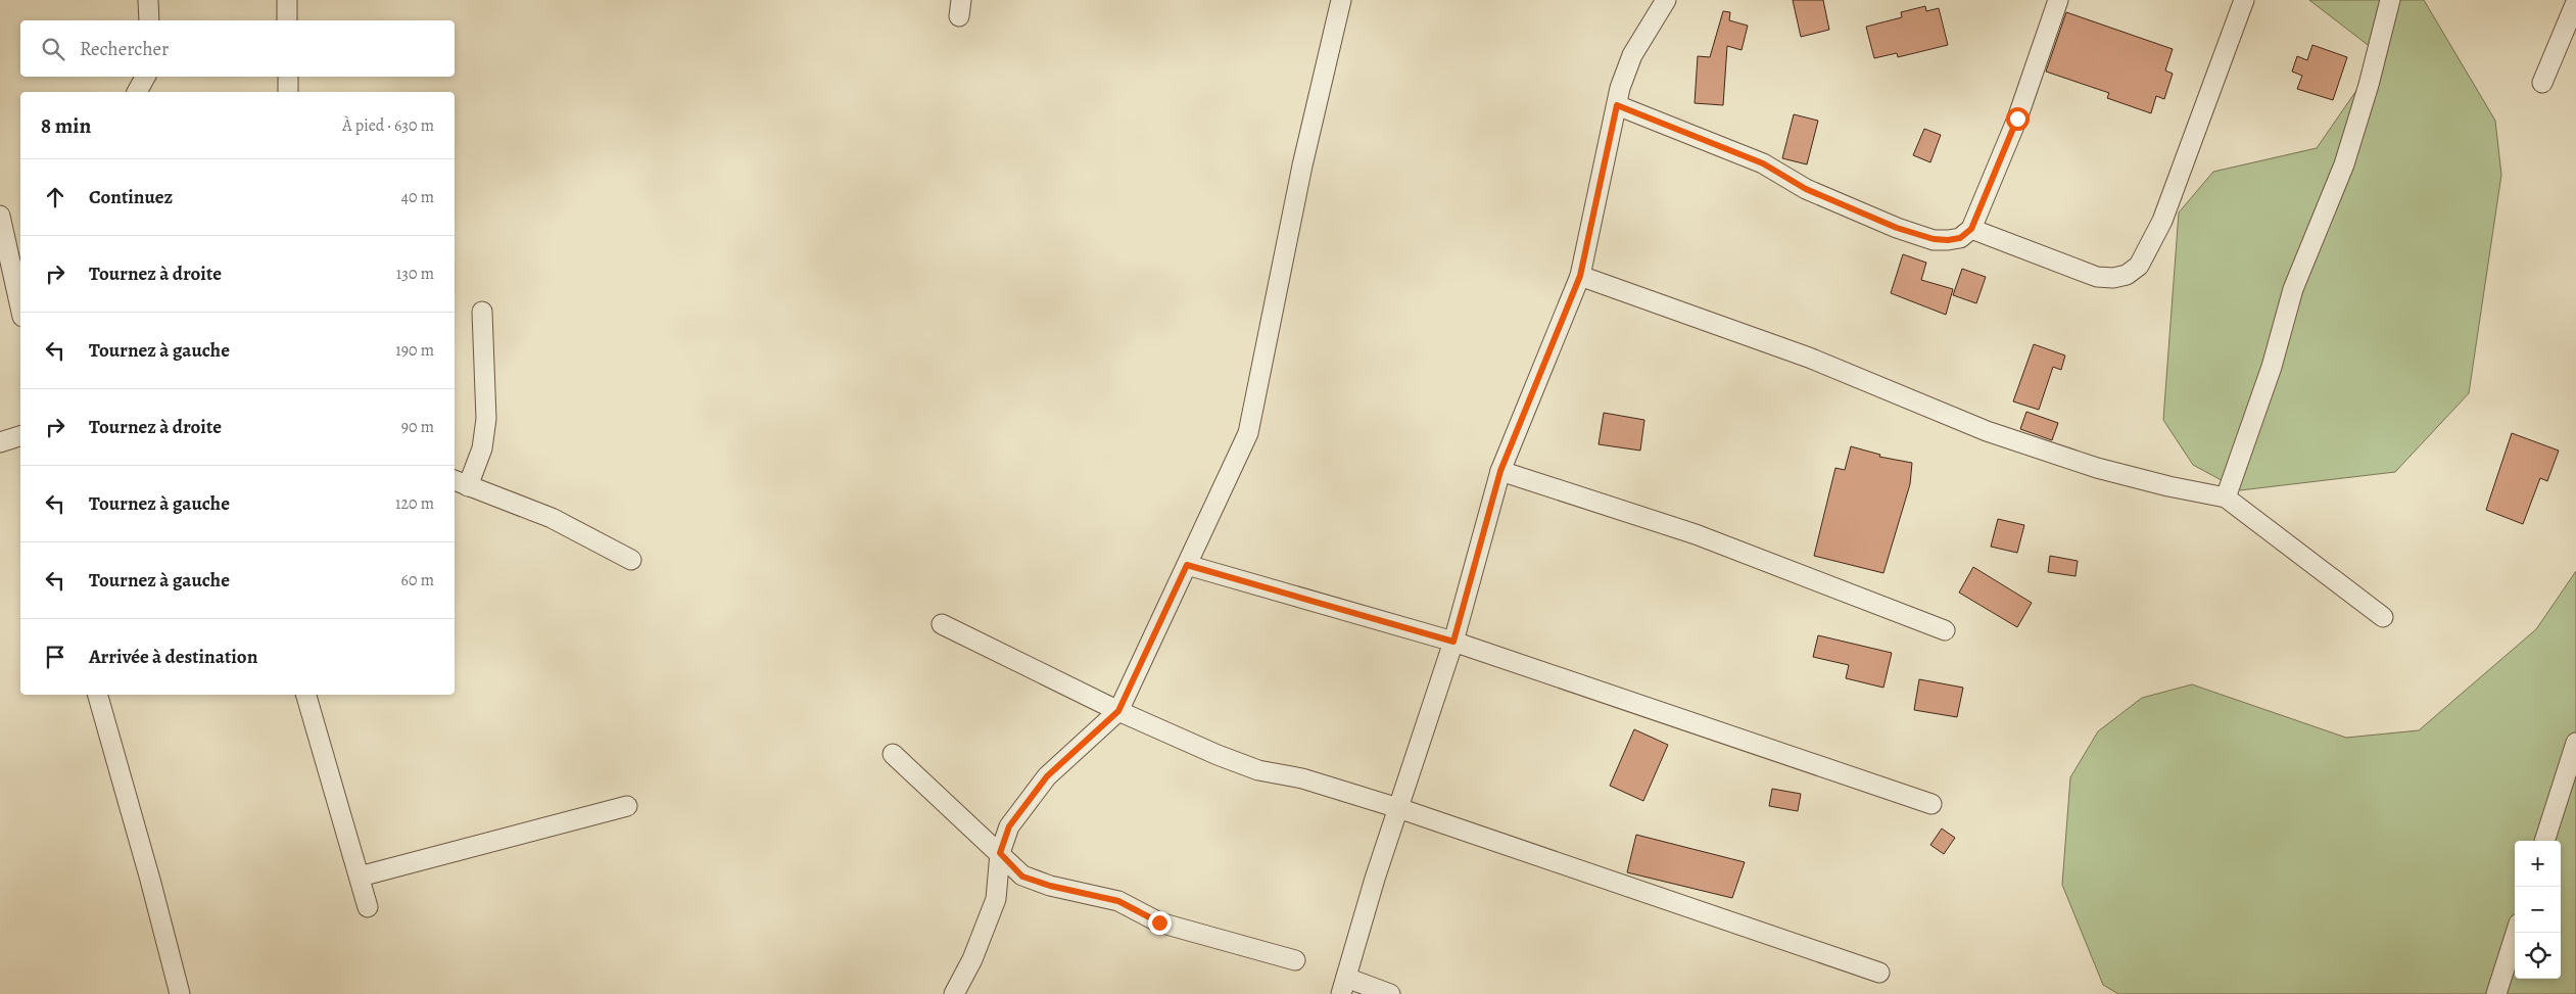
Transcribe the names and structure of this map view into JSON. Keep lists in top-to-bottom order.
{
  "page": {
    "search": "Rechercher",
    "heading": ["8 min", "À pied · 630 m"],
    "list": [
      ["Continuez", "40 m"],
      ["Tournez à droite", "130 m"],
      ["Tournez à gauche", "190 m"],
      ["Tournez à droite", "90 m"],
      ["Tournez à gauche", "120 m"],
      ["Tournez à gauche", "60 m"],
      "Arrivée à destination"
    ],
    "map_buttons": ["+", "−"]
  }
}
